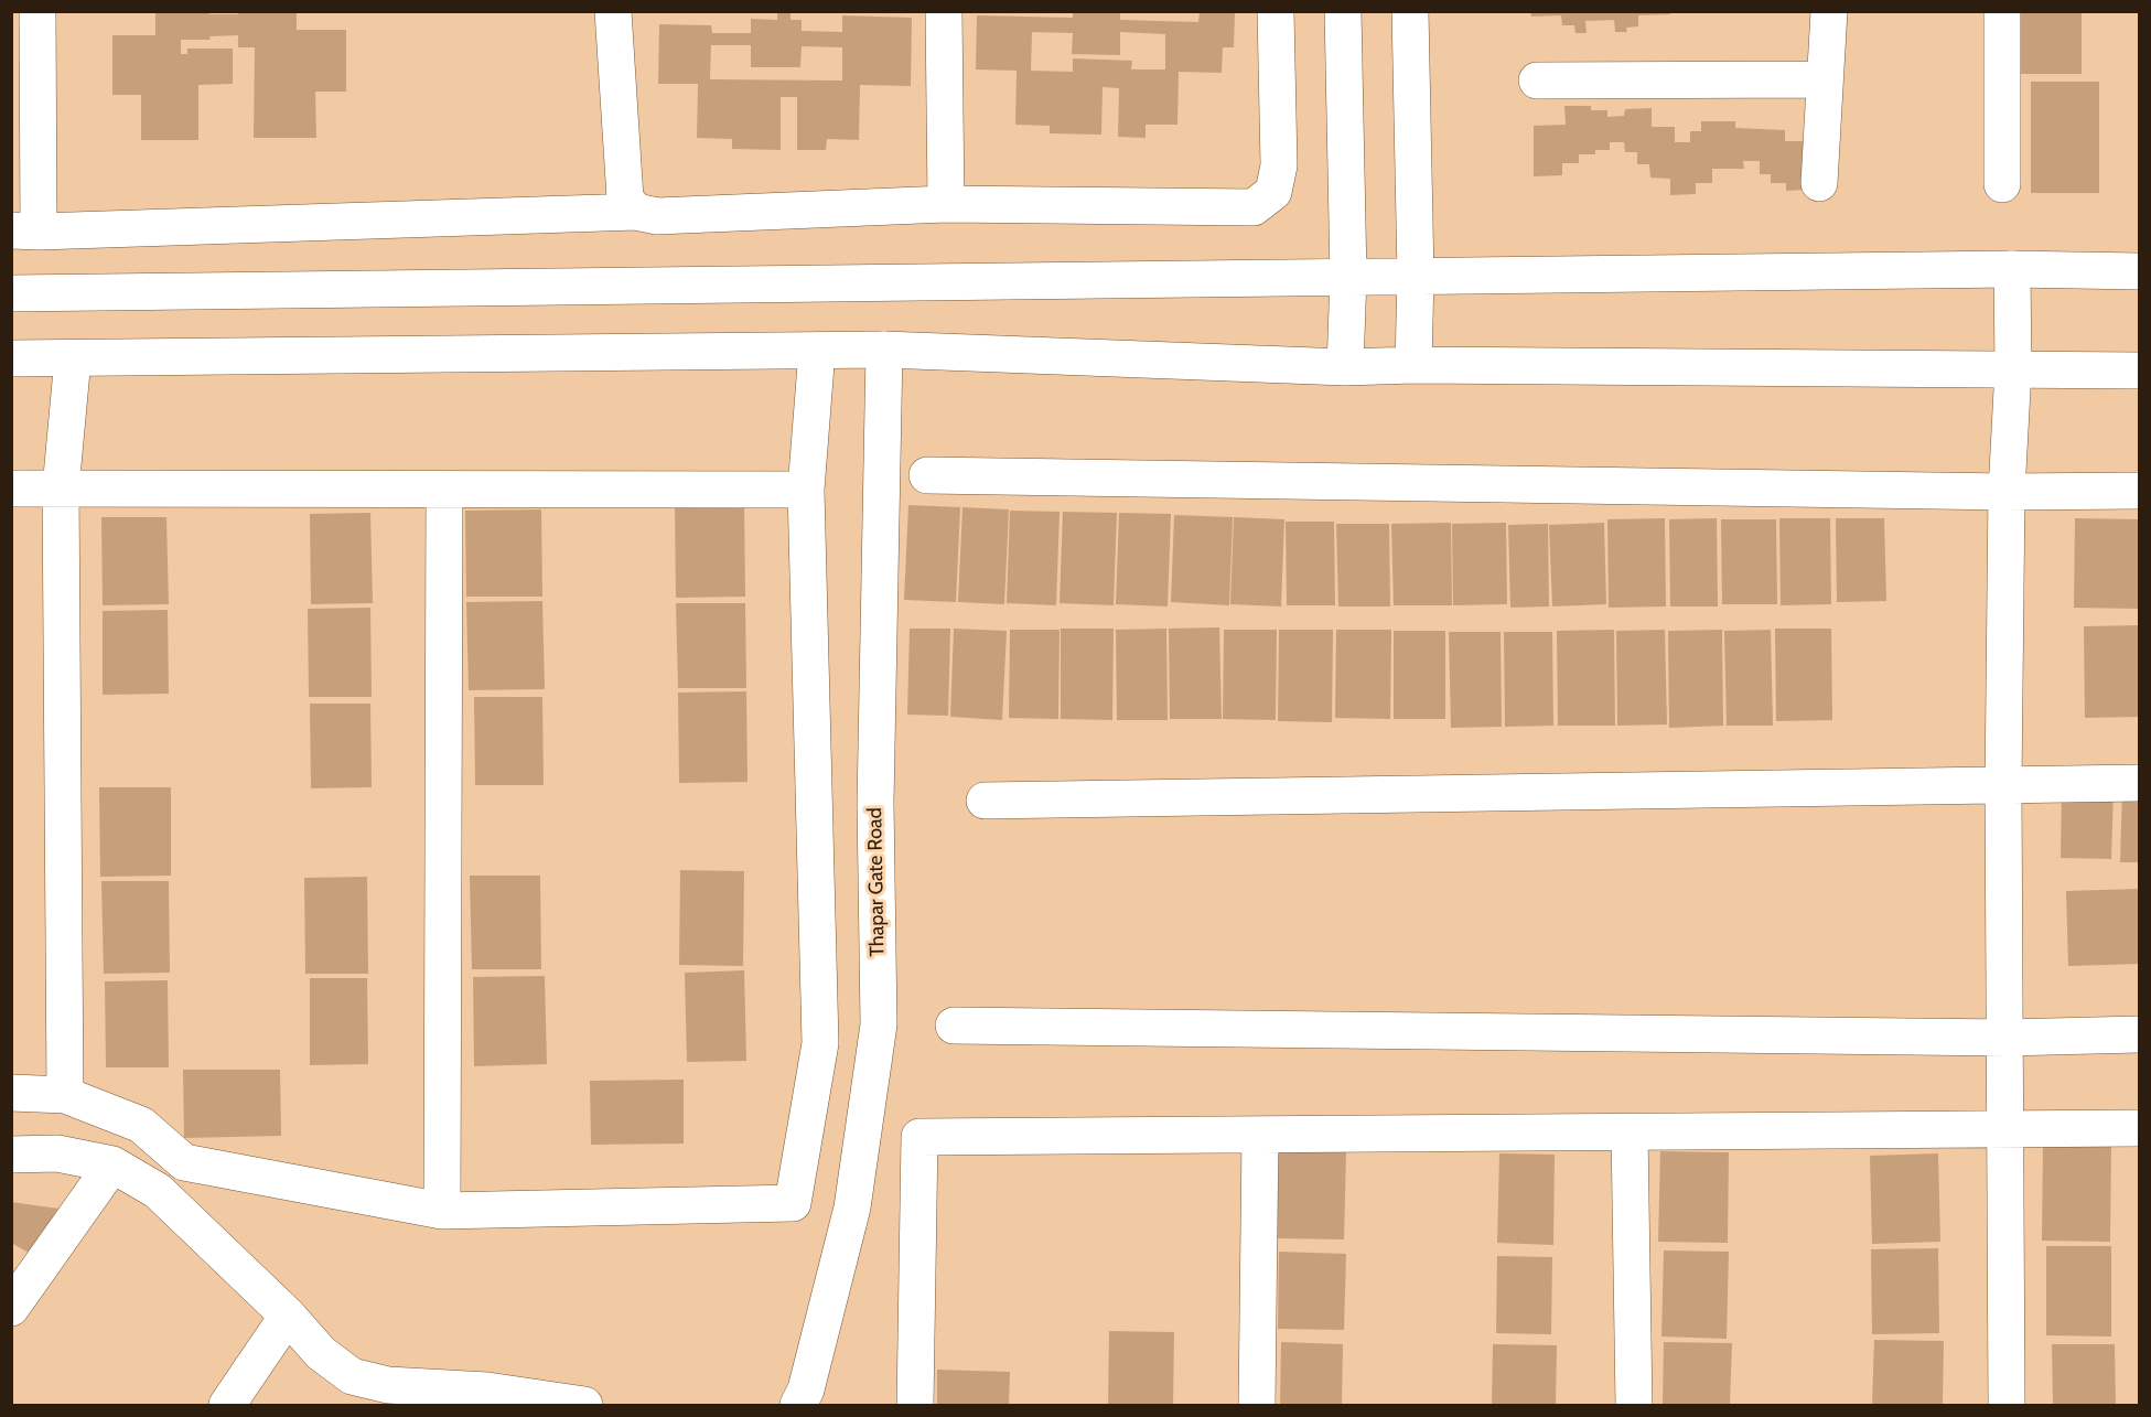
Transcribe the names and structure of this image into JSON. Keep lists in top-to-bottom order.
{
  "streets": {
    "street": ["Thapar Gate Road"]
  }
}
